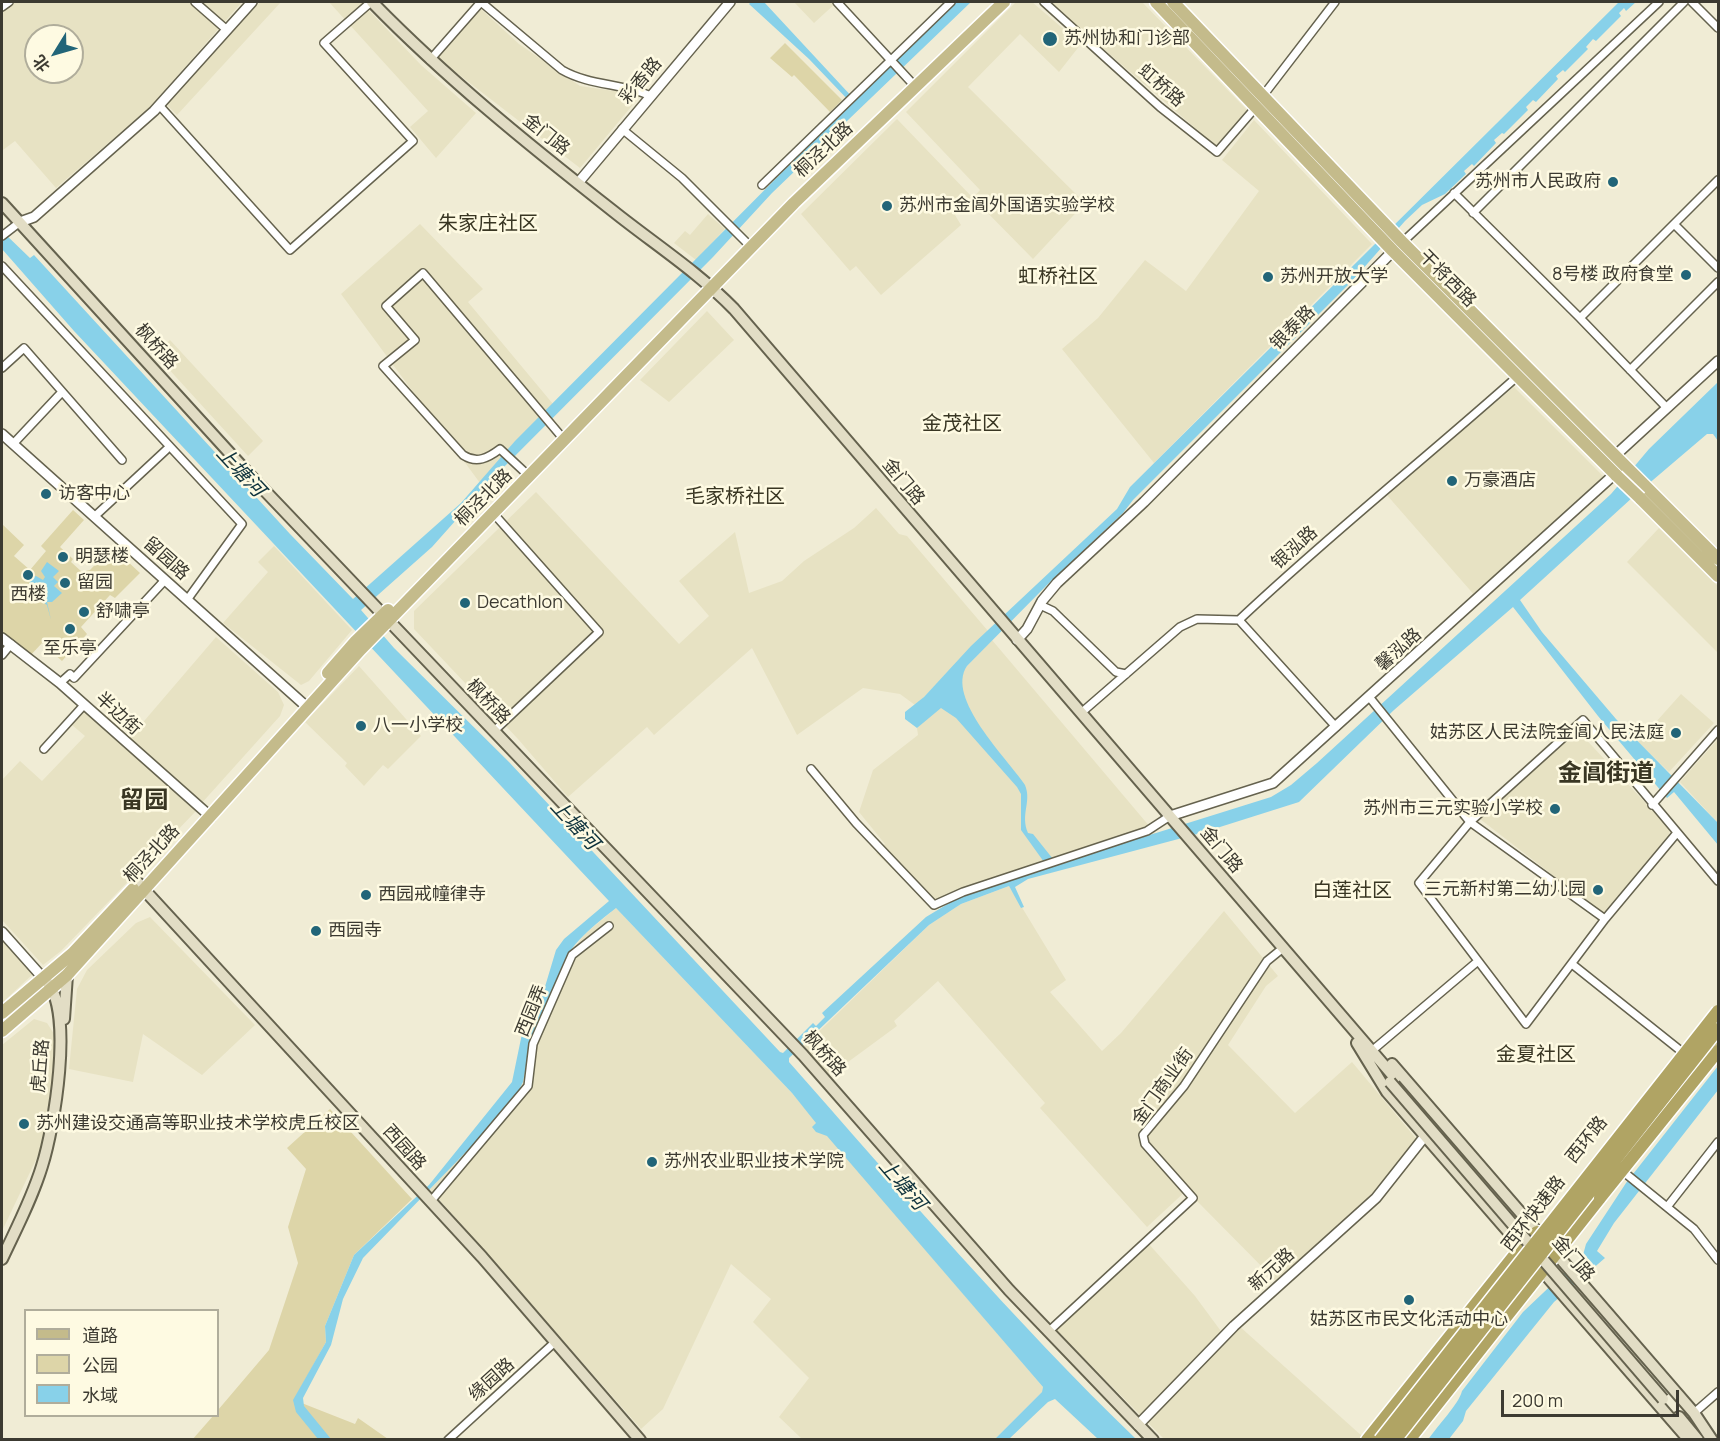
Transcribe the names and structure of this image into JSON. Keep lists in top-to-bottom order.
{
  "streets": {
    "highway": ["西环快速路"],
    "main road": [
      "金门路",
      "桐泾北路",
      "干将西路",
      "枫桥路",
      "虎丘路",
      "西环路",
      "西园路"
    ],
    "street": [
      "彩香路",
      "虹桥路",
      "银泰路",
      "银泓路",
      "留园路",
      "馨泓路",
      "半边街",
      "西园弄",
      "金门商业街",
      "新元路",
      "缘园路"
    ]
  },
  "crossings": [
    ["彩香路", "金门路"],
    ["虹桥路", "干将西路"],
    ["金门路", "桐泾北路"],
    ["金门路", "银泰路"],
    ["金门路", "馨泓路"],
    ["金门路", "金门商业街"],
    ["桐泾北路", "枫桥路"],
    ["桐泾北路", "留园路"],
    ["桐泾北路", "半边街"],
    ["桐泾北路", "虎丘路"],
    ["桐泾北路", "西园路"],
    ["干将西路", "银泰路"],
    ["干将西路", "银泓路"],
    ["干将西路", "馨泓路"],
    ["枫桥路", "金门商业街"],
    ["枫桥路", "新元路"],
    ["西园弄", "西园路"],
    ["西环路", "西环快速路"],
    ["西园路", "缘园路"]
  ],
  "districts": [
    "朱家庄社区",
    "虹桥社区",
    "金茂社区",
    "毛家桥社区",
    "金阊街道",
    "留园",
    "白莲社区",
    "金夏社区"
  ],
  "water": ["上塘河"],
  "places": [
    "苏州协和门诊部",
    "苏州市人民政府",
    "苏州市金阊外国语实验学校",
    "8号楼 政府食堂",
    "苏州开放大学",
    "万豪酒店",
    "访客中心",
    "明瑟楼",
    "西楼",
    "留园",
    "Decathlon",
    "舒啸亭",
    "至乐亭",
    "八一小学校",
    "姑苏区人民法院金阊人民法庭",
    "苏州市三元实验小学校",
    "三元新村第二幼儿园",
    "西园戒幢律寺",
    "西园寺",
    "苏州建设交通高等职业技术学校虎丘校区",
    "苏州农业职业技术学院",
    "姑苏区市民文化活动中心"
  ],
  "legend": ["道路", "公园", "水域"],
  "scale_bar": "200 m",
  "north": "bottom left"
}
